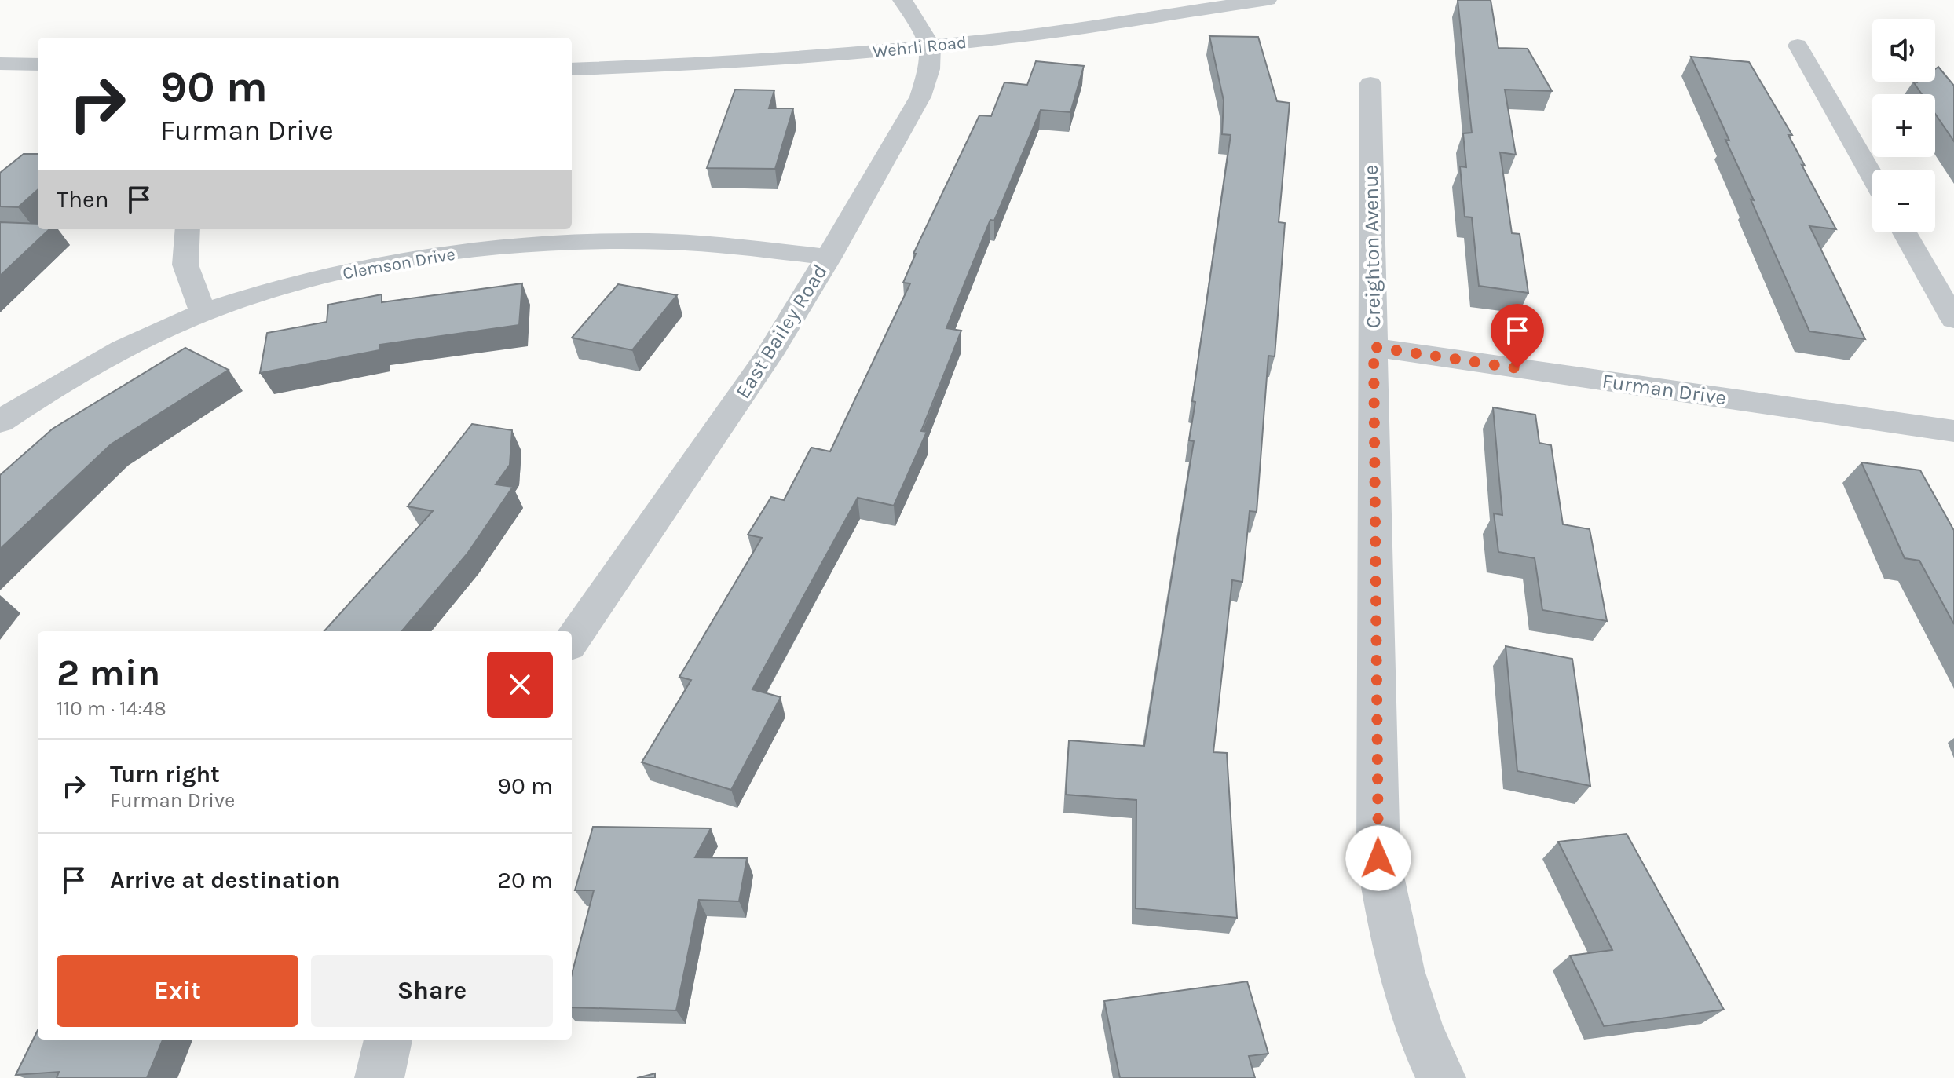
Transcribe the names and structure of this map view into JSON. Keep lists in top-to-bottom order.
{
  "streets": {
    "street": [
      "Wehrli Road",
      "Creighton Avenue",
      "Clemson Drive",
      "East Bailey Road",
      "Furman Drive"
    ]
  },
  "crossings": [
    ["Wehrli Road", "East Bailey Road"],
    ["Creighton Avenue", "Furman Drive"],
    ["Clemson Drive", "East Bailey Road"]
  ],
  "page": {
    "map_buttons": ["+", "−"],
    "turn": ["90 m", "Furman Drive"],
    "then": "Then",
    "heading": ["2 min", "110 m · 14:48"],
    "list": [
      {
        "name": "Turn right",
        "note": "Furman Drive",
        "value": "90 m"
      },
      {
        "name": "Arrive at destination",
        "value": "20 m"
      }
    ],
    "buttons": ["Exit", "Share"]
  }
}
